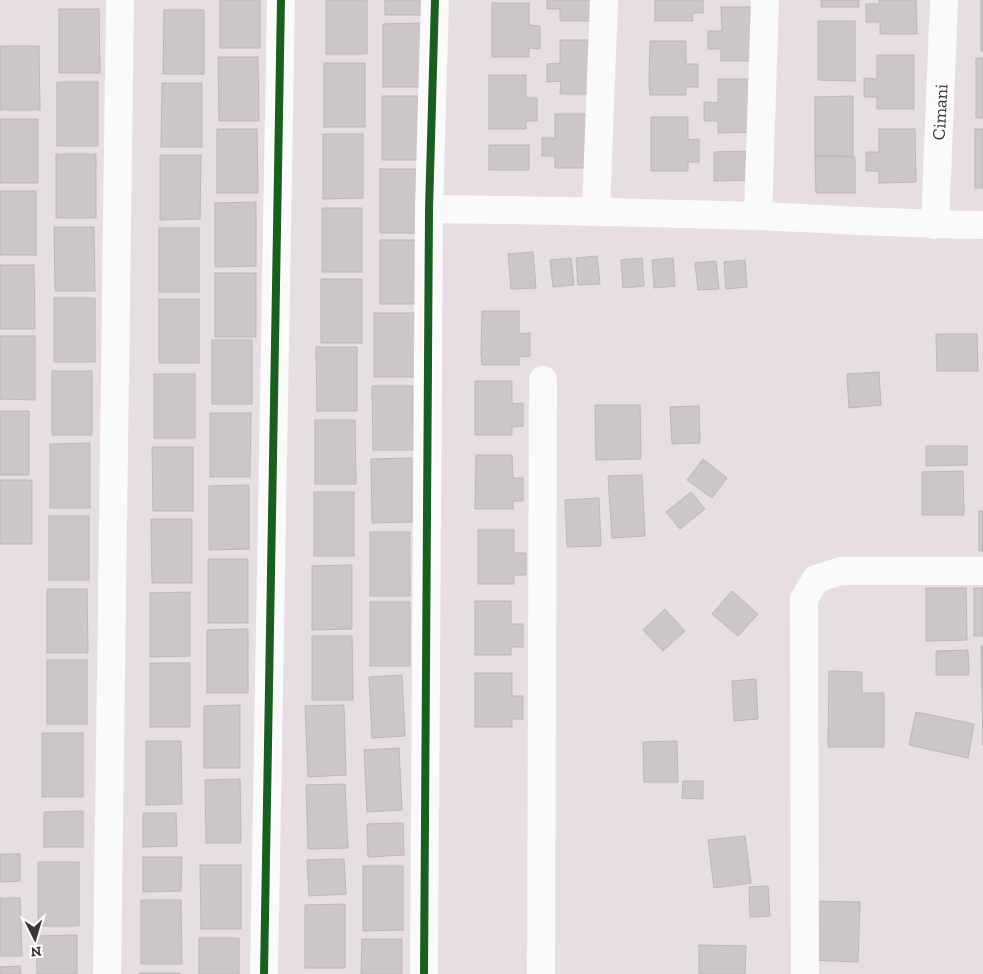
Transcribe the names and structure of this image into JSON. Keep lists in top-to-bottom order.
{
  "streets": {
    "street": ["Cimani"]
  },
  "north": "bottom"
}
